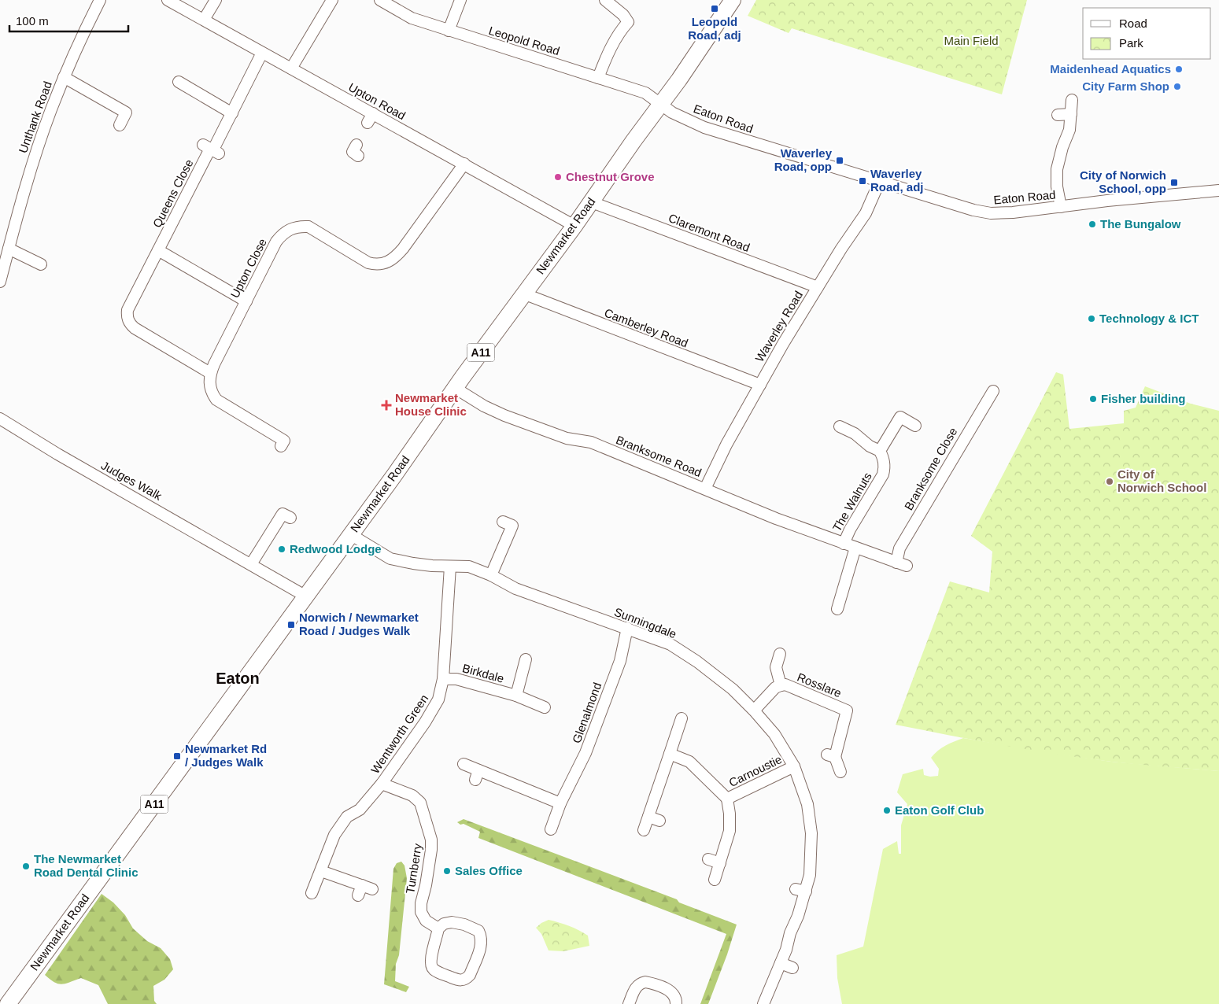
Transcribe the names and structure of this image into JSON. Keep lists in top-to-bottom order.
{
  "streets": {
    "highway": ["Newmarket Road", "A11"],
    "street": [
      "Leopold Road",
      "Upton Road",
      "Unthank Road",
      "Eaton Road",
      "Queens Close",
      "Claremont Road",
      "Upton Close",
      "Waverley Road",
      "Camberley Road",
      "Branksome Road",
      "Branksome Close",
      "Judges Walk",
      "The Walnuts",
      "Sunningdale",
      "Birkdale",
      "Rosslare",
      "Glenalmond",
      "Wentworth Green",
      "Carnoustie",
      "Turnberry"
    ]
  },
  "crossings": [
    ["Leopold Road", "Eaton Road"],
    ["Leopold Road", "Newmarket Road"],
    ["Upton Road", "Queens Close"],
    ["Upton Road", "Newmarket Road"],
    ["Upton Road", "Upton Close"],
    ["Eaton Road", "Newmarket Road"],
    ["Eaton Road", "Waverley Road"],
    ["Queens Close", "Upton Close"],
    ["Claremont Road", "Newmarket Road"],
    ["Claremont Road", "Waverley Road"],
    ["Newmarket Road", "Camberley Road"],
    ["Newmarket Road", "Branksome Road"],
    ["Newmarket Road", "Judges Walk"],
    ["Newmarket Road", "Sunningdale"],
    ["Waverley Road", "Camberley Road"],
    ["Waverley Road", "Branksome Road"],
    ["Branksome Road", "Branksome Close"],
    ["Branksome Road", "The Walnuts"],
    ["Sunningdale", "Rosslare"],
    ["Sunningdale", "Glenalmond"],
    ["Sunningdale", "Wentworth Green"],
    ["Sunningdale", "Carnoustie"],
    ["Birkdale", "Wentworth Green"],
    ["Wentworth Green", "Turnberry"]
  ],
  "districts": ["Eaton"],
  "parks": ["Main Field"],
  "places": {
    "transit": [
      "Leopold Road, adj",
      "Waverley Road, opp",
      "Waverley Road, adj",
      "City of Norwich School, opp",
      "Norwich / Newmarket Road / Judges Walk",
      "Newmarket Rd / Judges Walk"
    ],
    "other": [
      "Maidenhead Aquatics",
      "City Farm Shop",
      "Chestnut Grove",
      "The Bungalow",
      "Technology & ICT",
      "Fisher building",
      "City of Norwich School",
      "Redwood Lodge",
      "Eaton Golf Club",
      "The Newmarket Road Dental Clinic",
      "Sales Office"
    ],
    "health": ["Newmarket House Clinic"]
  },
  "legend": ["Road", "Park"],
  "scale_bar": "100 m"
}
